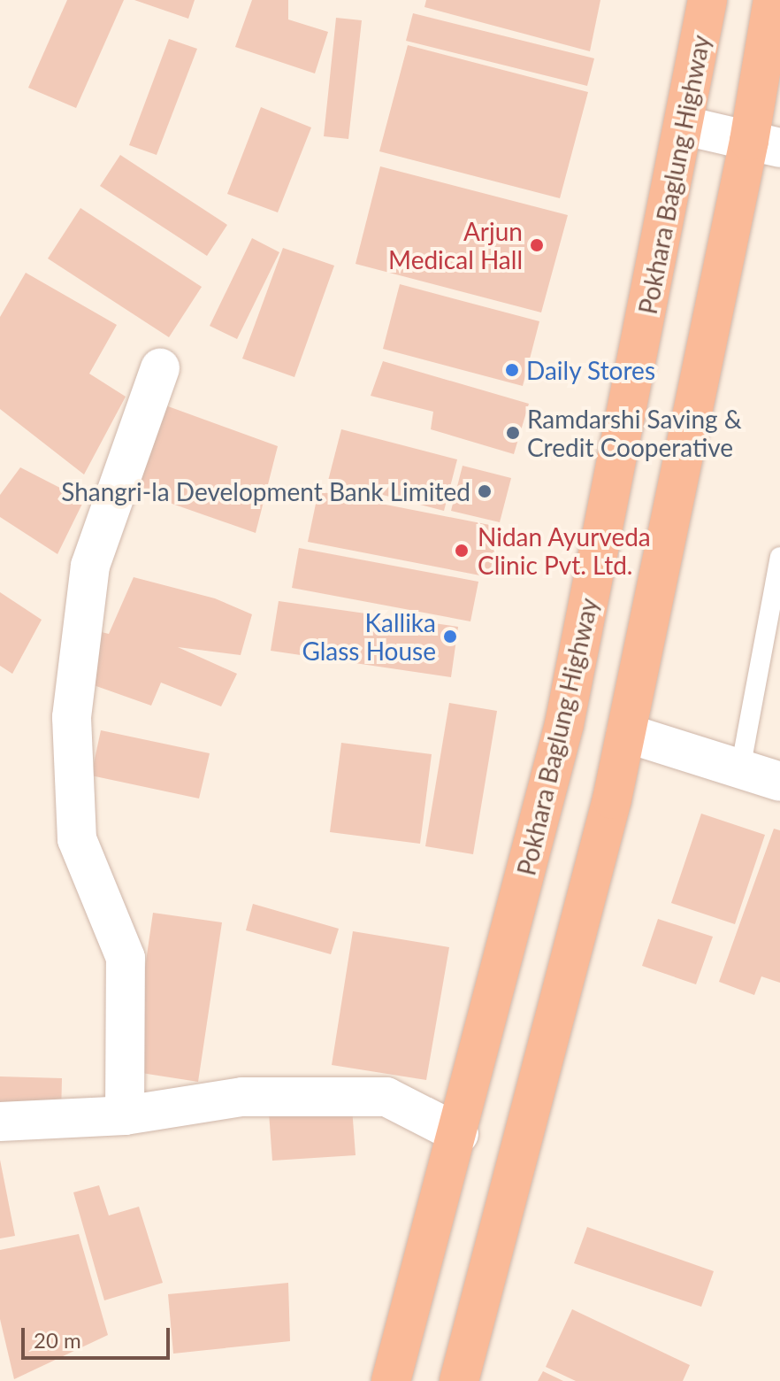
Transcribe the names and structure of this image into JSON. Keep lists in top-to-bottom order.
{
  "streets": {
    "highway": ["Pokhara Baglung Highway"]
  },
  "places": [
    "Arjun Medical Hall",
    "Daily Stores",
    "Ramdarshi Saving & Credit Cooperative",
    "Shangri-la Development Bank Limited",
    "Nidan Ayurveda Clinic Pvt. Ltd.",
    "Kallika Glass House"
  ],
  "scale_bar": "20 m"
}
